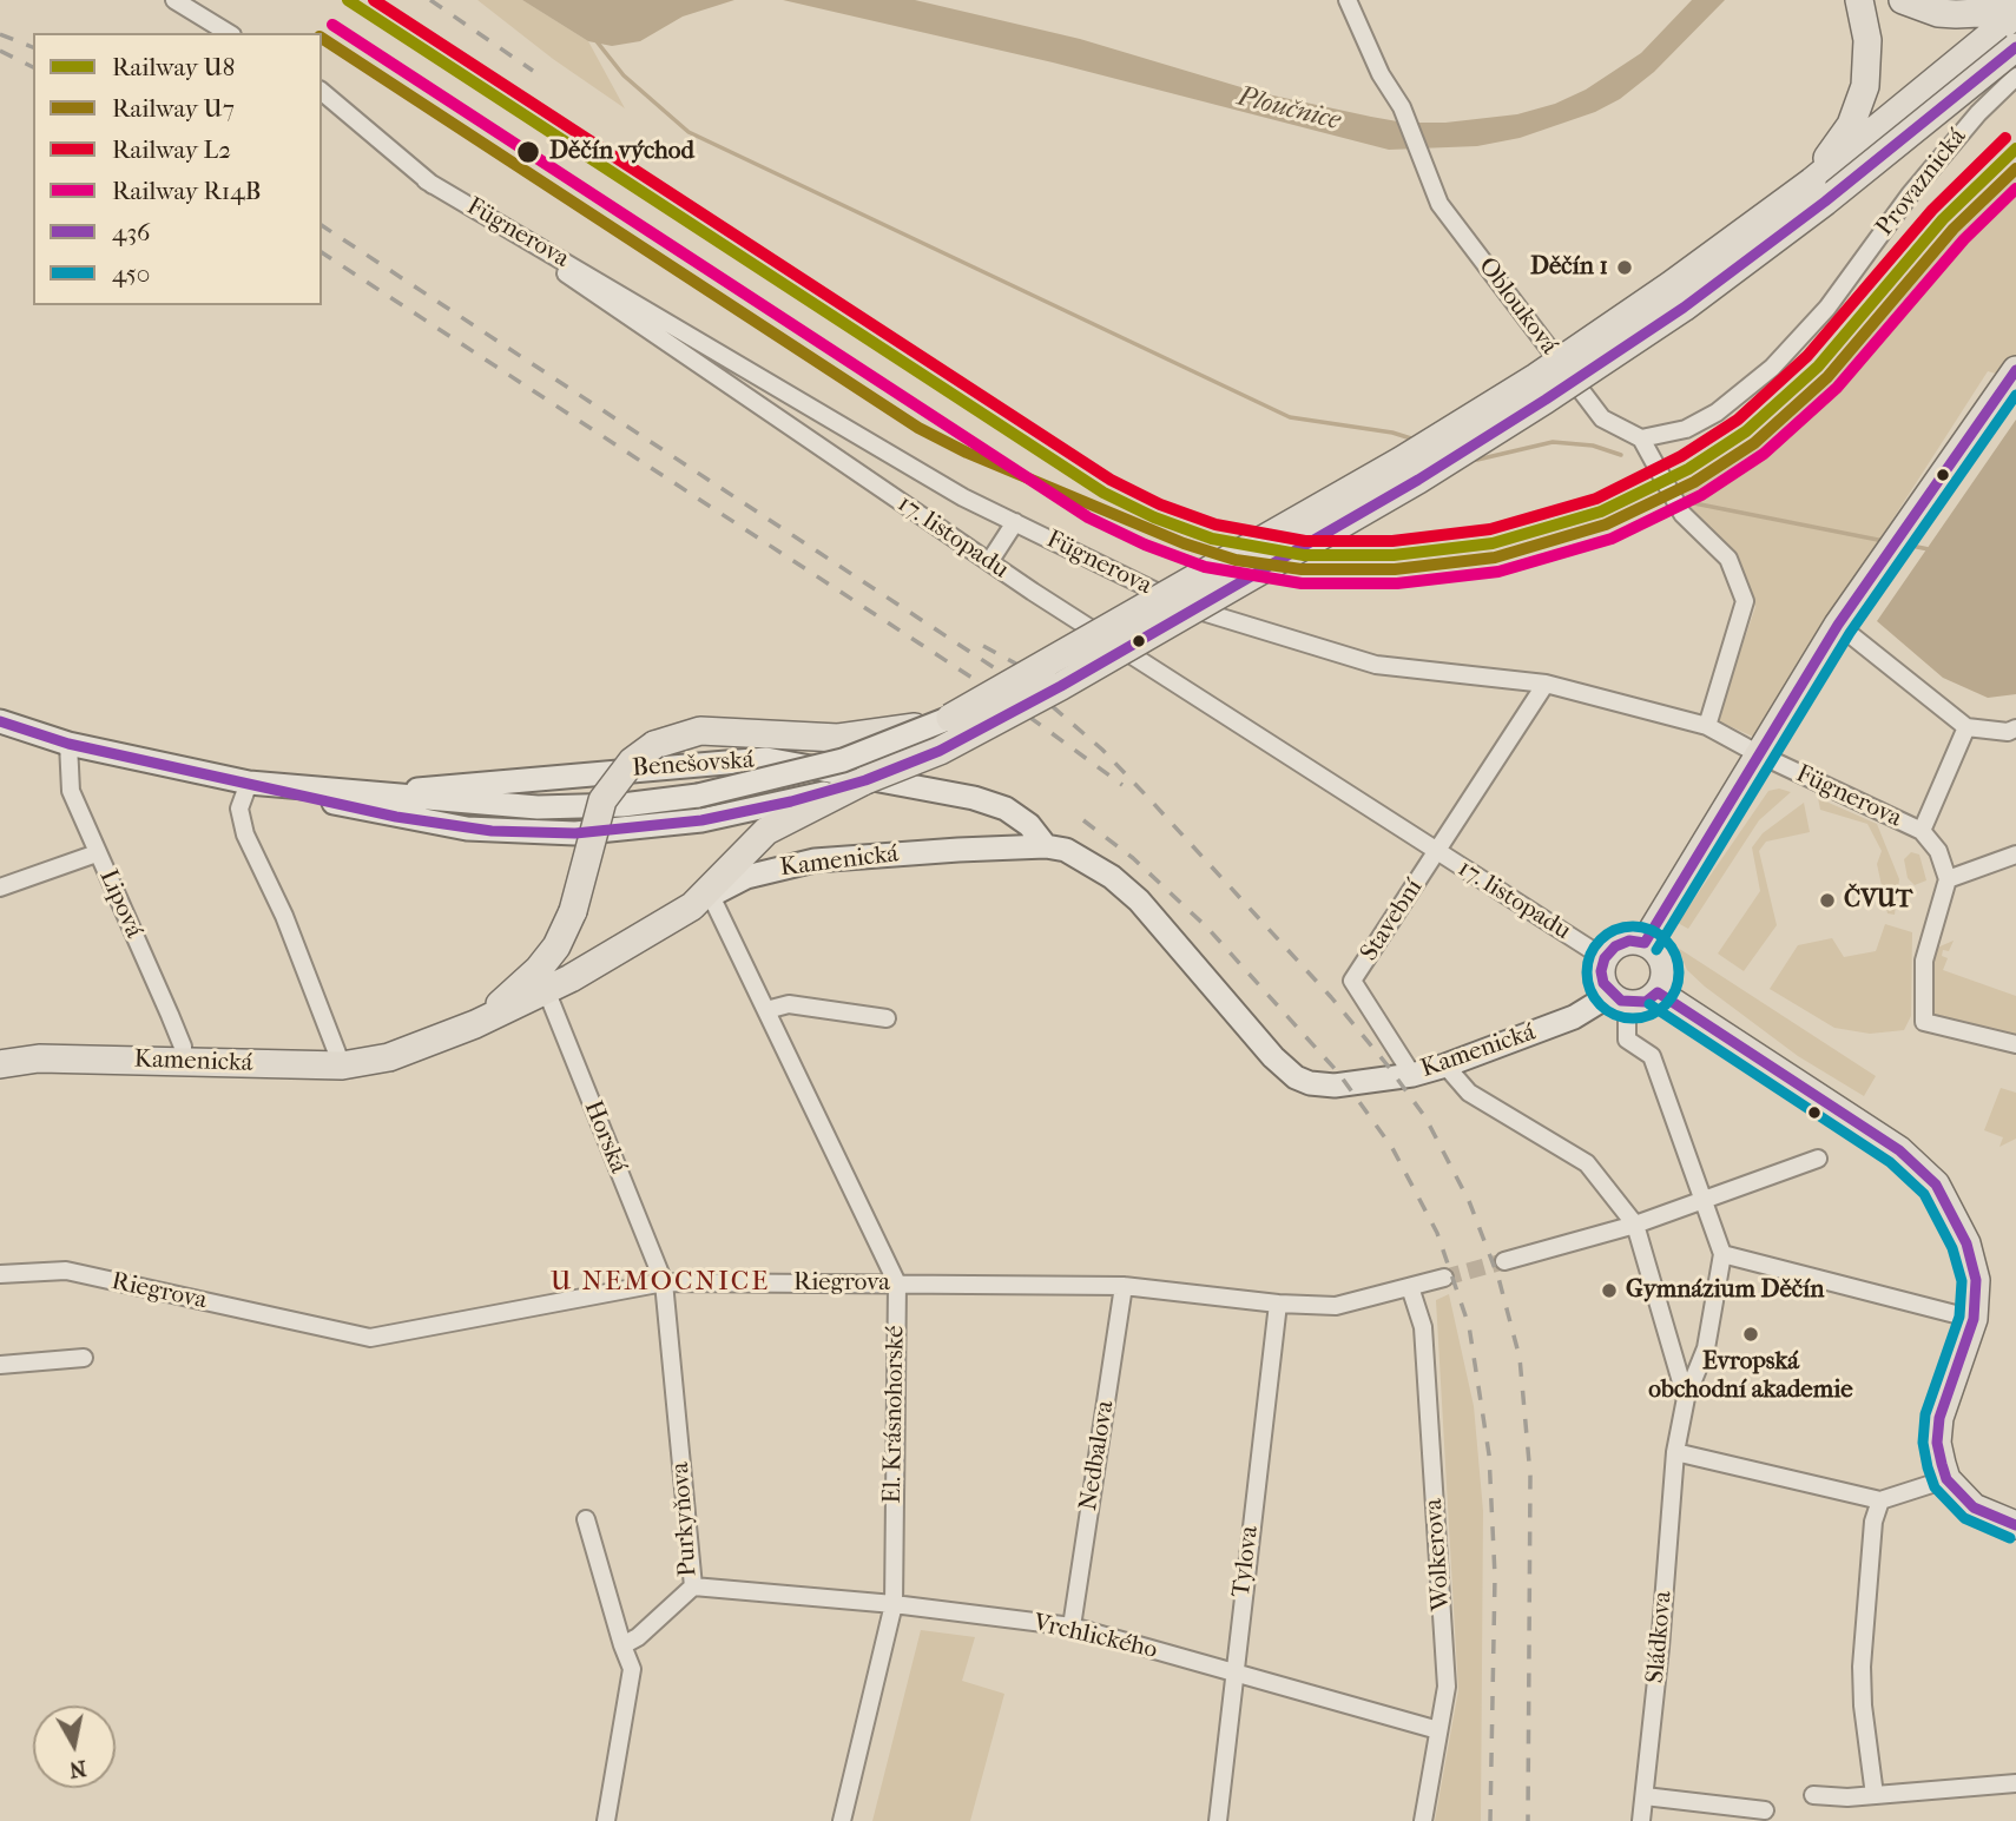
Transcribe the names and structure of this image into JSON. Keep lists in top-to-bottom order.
{
  "streets": {
    "main road": ["Kamenická"],
    "street": [
      "Provaznická",
      "Fügnerova",
      "Oblouková",
      "17. listopadu",
      "Benešovská",
      "Lipová",
      "Stavební",
      "Horská",
      "Riegrova",
      "El. Krásnohorské",
      "Nedbalova",
      "Purkyňova",
      "Wolkerova",
      "Tylova",
      "Vrchlického",
      "Sládkova"
    ]
  },
  "crossings": [
    ["Provaznická", "Oblouková"],
    ["Fügnerova", "17. listopadu"],
    ["Fügnerova", "Stavební"],
    ["17. listopadu", "Kamenická"],
    ["17. listopadu", "Stavební"],
    ["Benešovská", "Kamenická"],
    ["Benešovská", "Lipová"],
    ["Kamenická", "Lipová"],
    ["Kamenická", "Stavební"],
    ["Kamenická", "Horská"],
    ["Kamenická", "El. Krásnohorské"],
    ["Horská", "Riegrova"],
    ["Horská", "Purkyňova"],
    ["Riegrova", "El. Krásnohorské"],
    ["Riegrova", "Nedbalova"],
    ["Riegrova", "Purkyňova"],
    ["Riegrova", "Wolkerova"],
    ["Riegrova", "Tylova"],
    ["El. Krásnohorské", "Vrchlického"],
    ["Nedbalova", "Vrchlického"],
    ["Purkyňova", "Vrchlického"],
    ["Wolkerova", "Vrchlického"],
    ["Tylova", "Vrchlického"]
  ],
  "districts": ["U NEMOCNICE"],
  "water": ["Ploučnice"],
  "places": [
    "Děčín východ",
    "Děčín 1",
    "ČVUT",
    "Gymnázium Děčín",
    "Evropská obchodní akademie"
  ],
  "lines": [
    "rail line U8",
    "rail line L2",
    "rail line R14B",
    "rail line U7",
    "transit line 436",
    "transit line 450"
  ],
  "legend": [
    "Railway U8",
    "Railway U7",
    "Railway L2",
    "Railway R14B",
    "436",
    "450"
  ],
  "north": "bottom"
}
